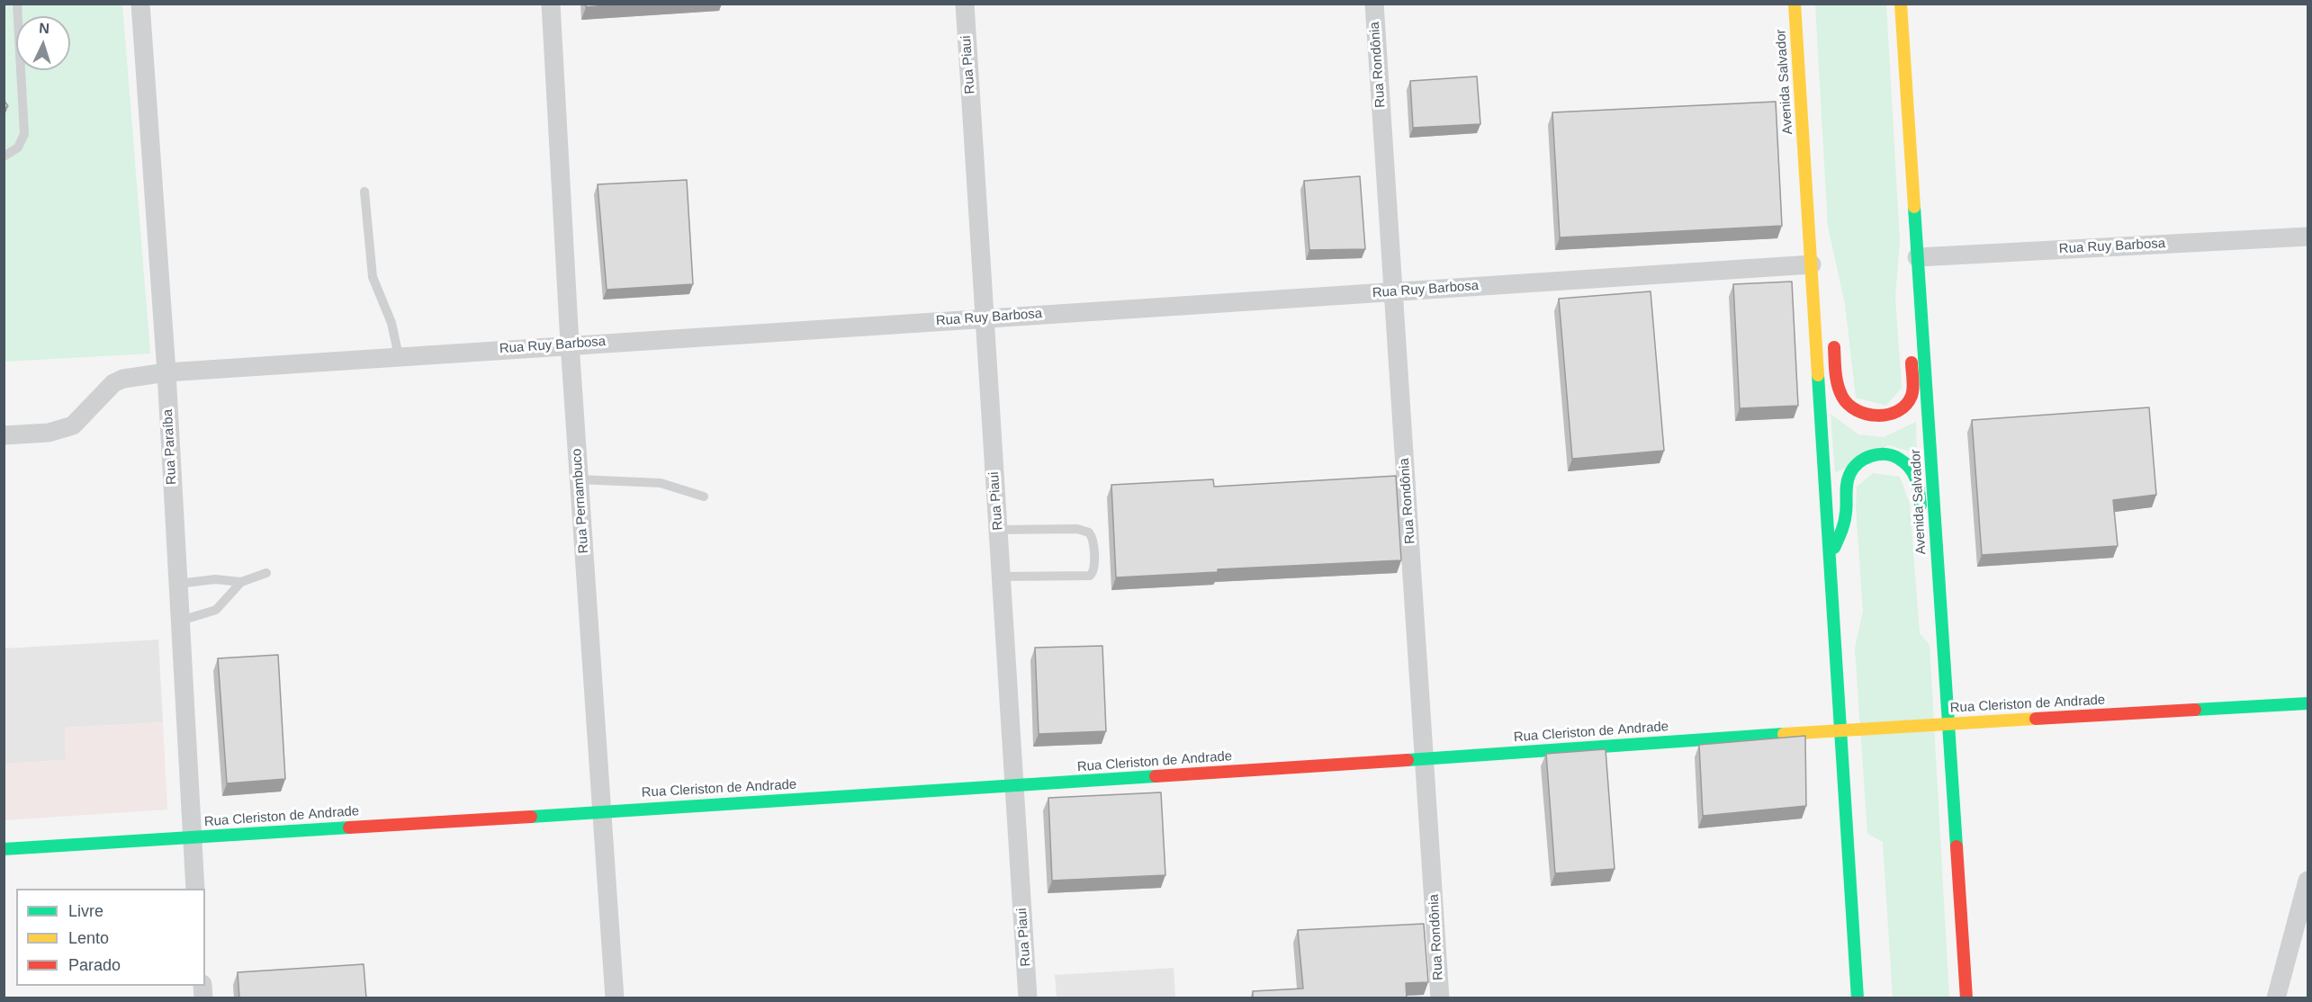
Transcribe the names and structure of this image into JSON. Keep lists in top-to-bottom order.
{
  "streets": {
    "main road": ["Avenida Salvador", "Rua Cleriston de Andrade"],
    "street": [
      "Rua Piaui",
      "Rua Rondônia",
      "Rua Ruy Barbosa",
      "Rua Paraíba",
      "Rua Pernambuco"
    ]
  },
  "crossings": [
    ["Rua Piaui", "Rua Ruy Barbosa"],
    ["Rua Piaui", "Rua Cleriston de Andrade"],
    ["Rua Rondônia", "Rua Ruy Barbosa"],
    ["Rua Rondônia", "Rua Cleriston de Andrade"],
    ["Avenida Salvador", "Rua Ruy Barbosa"],
    ["Avenida Salvador", "Rua Cleriston de Andrade"],
    ["Rua Ruy Barbosa", "Rua Paraíba"],
    ["Rua Ruy Barbosa", "Rua Pernambuco"],
    ["Rua Paraíba", "Rua Cleriston de Andrade"],
    ["Rua Pernambuco", "Rua Cleriston de Andrade"]
  ],
  "legend": ["Livre", "Lento", "Parado"],
  "north": "top"
}
